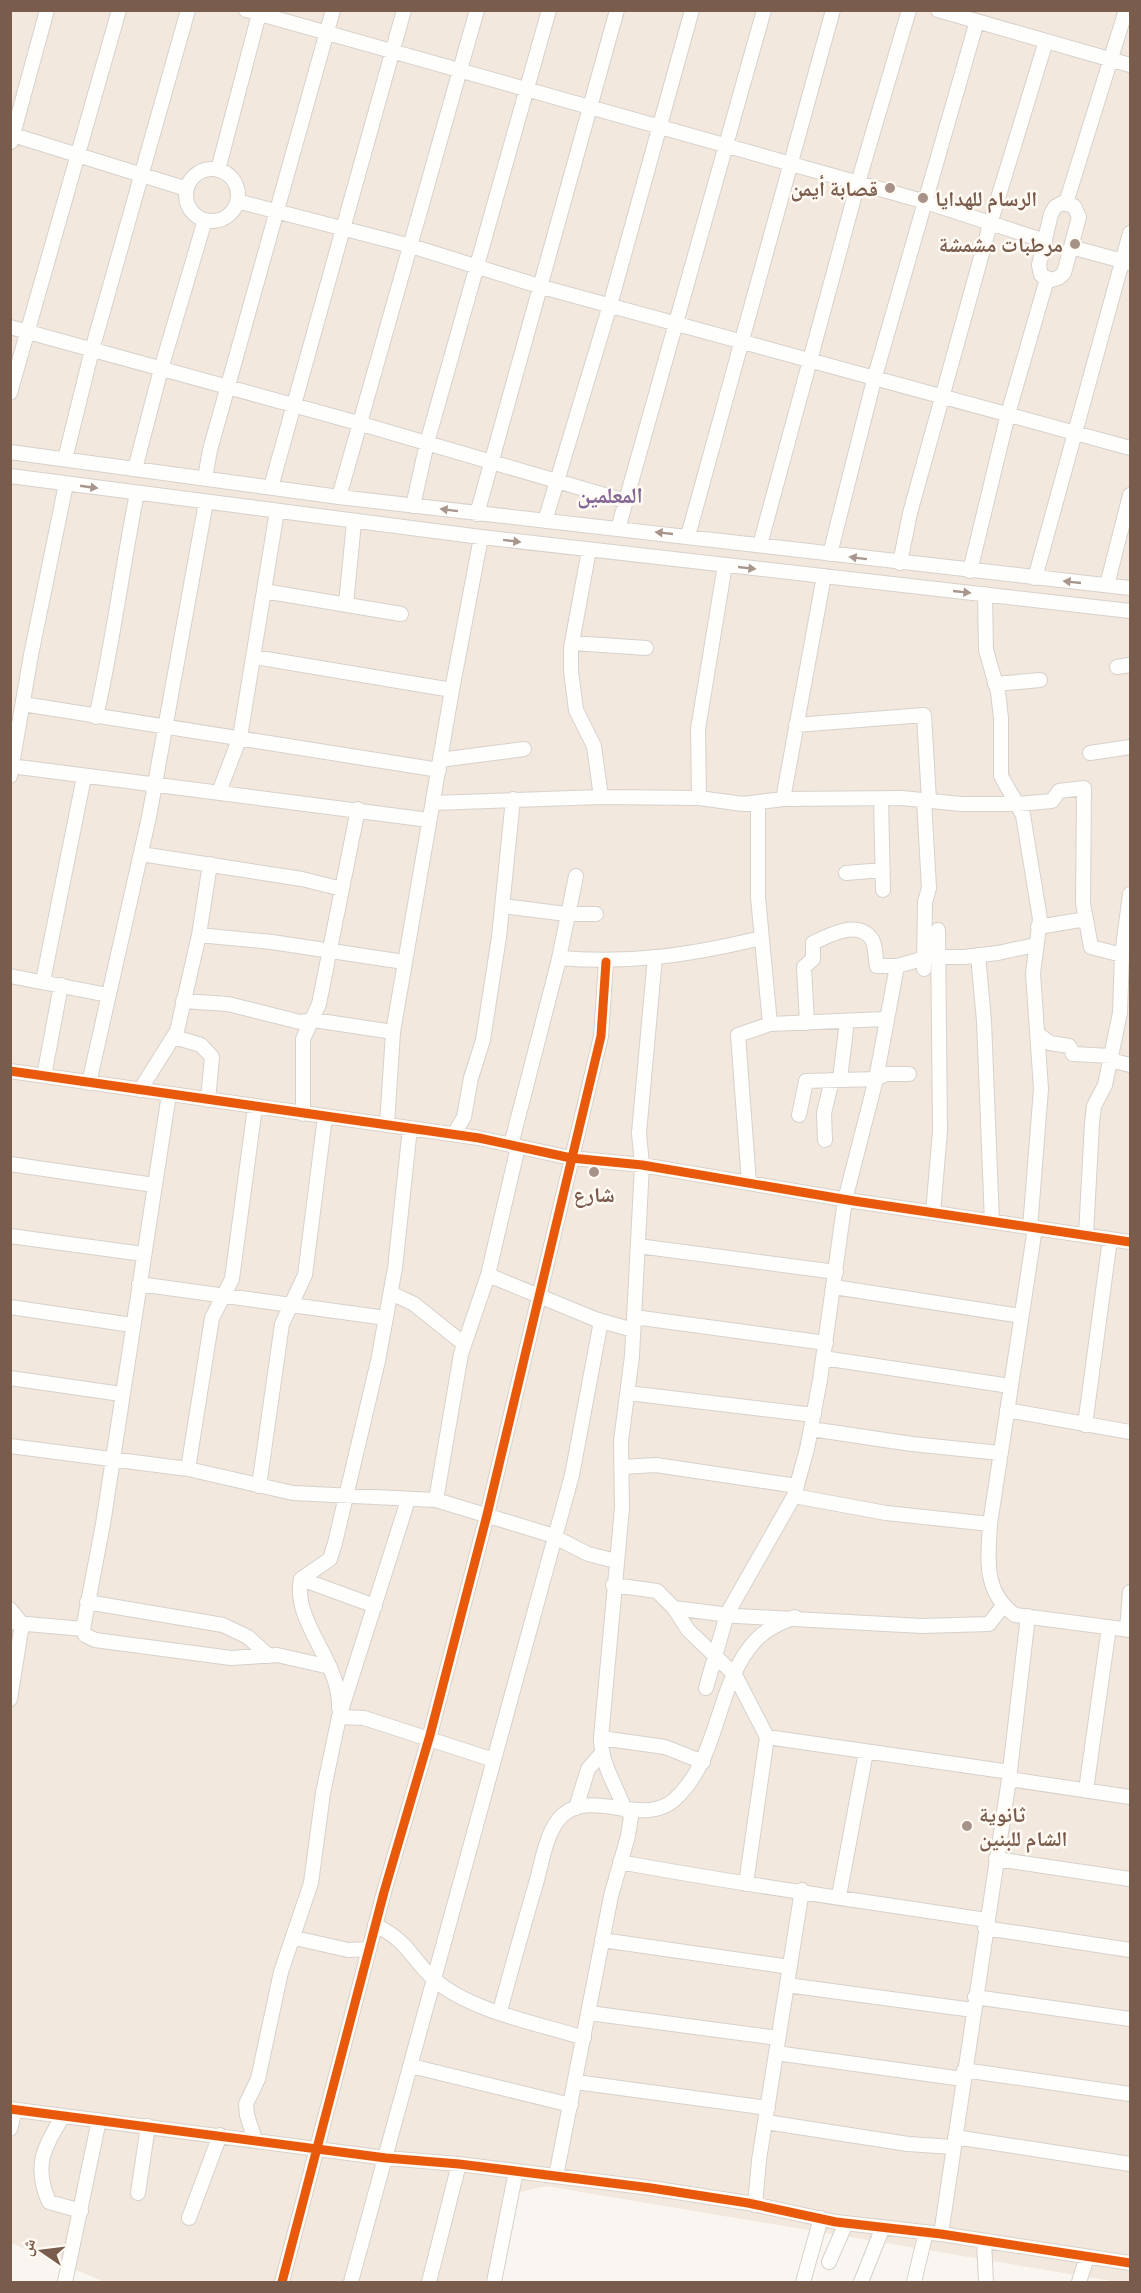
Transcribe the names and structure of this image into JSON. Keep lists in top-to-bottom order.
{
  "districts": ["المعلمين"],
  "places": [
    "قصابة أيمن",
    "الرسام للهدايا",
    "مرطبات مشمشة",
    "شارع",
    "ثانوية الشام للبنين"
  ],
  "north": "left"
}
